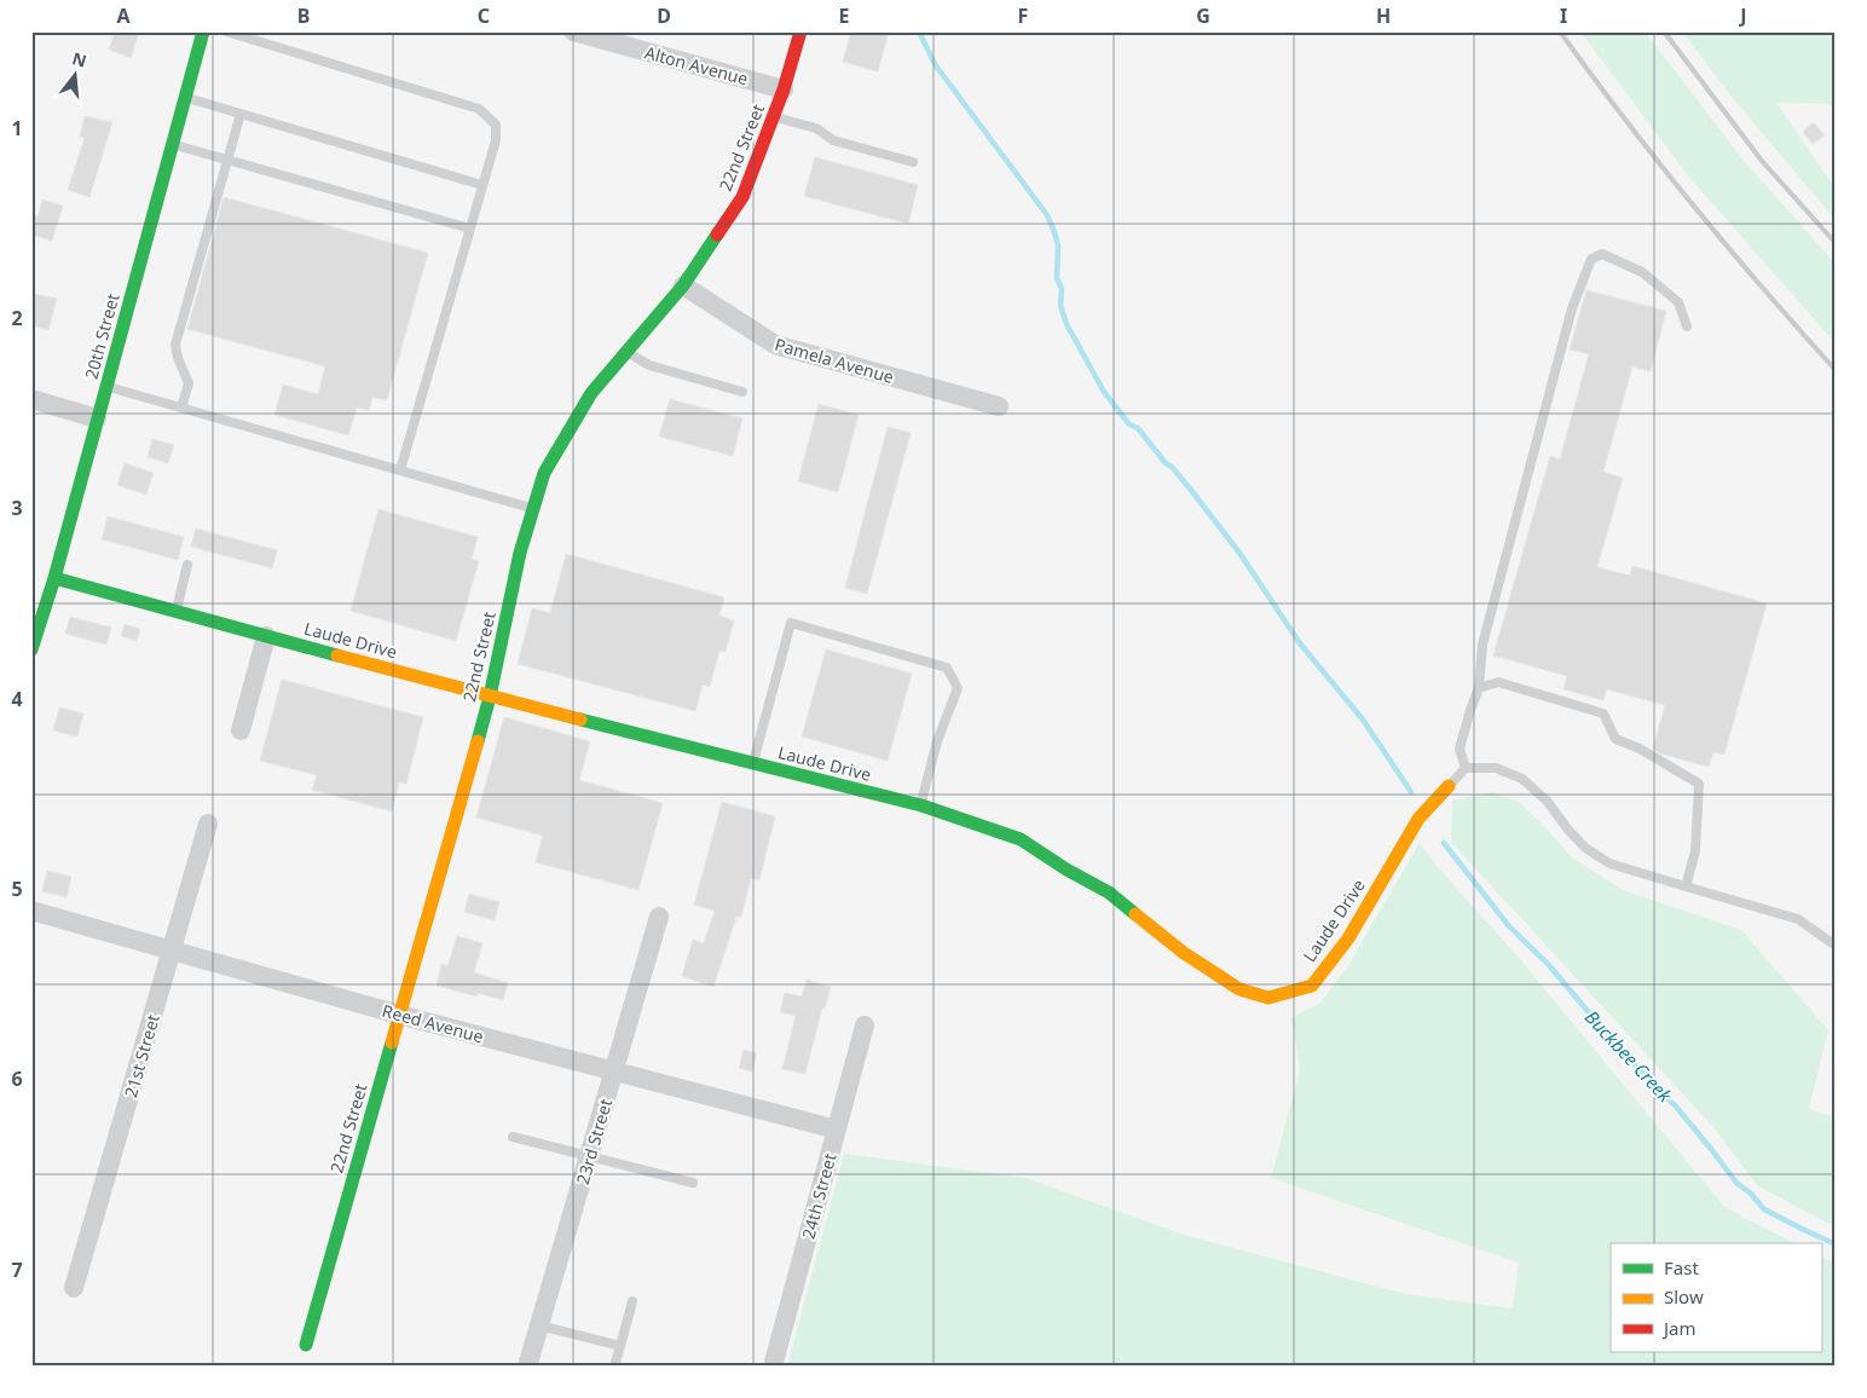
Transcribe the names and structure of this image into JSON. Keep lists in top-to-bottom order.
{
  "streets": {
    "street": [
      "Alton Avenue",
      "22nd Street",
      "20th Street",
      "Pamela Avenue",
      "Laude Drive",
      "Reed Avenue",
      "21st Street",
      "23rd Street",
      "24th Street"
    ]
  },
  "crossings": [
    ["Alton Avenue", "22nd Street"],
    ["22nd Street", "Pamela Avenue"],
    ["22nd Street", "Laude Drive"],
    ["22nd Street", "Reed Avenue"],
    ["20th Street", "Laude Drive"],
    ["Reed Avenue", "21st Street"],
    ["Reed Avenue", "23rd Street"],
    ["Reed Avenue", "24th Street"]
  ],
  "water": ["Buckbee Creek"],
  "legend": ["Fast", "Slow", "Jam"],
  "north": "top",
  "grid": {
    "columns": [
      "A",
      "B",
      "C",
      "D",
      "E",
      "F",
      "G",
      "H",
      "I",
      "J"
    ],
    "rows": [
      "1",
      "2",
      "3",
      "4",
      "5",
      "6",
      "7"
    ]
  }
}
